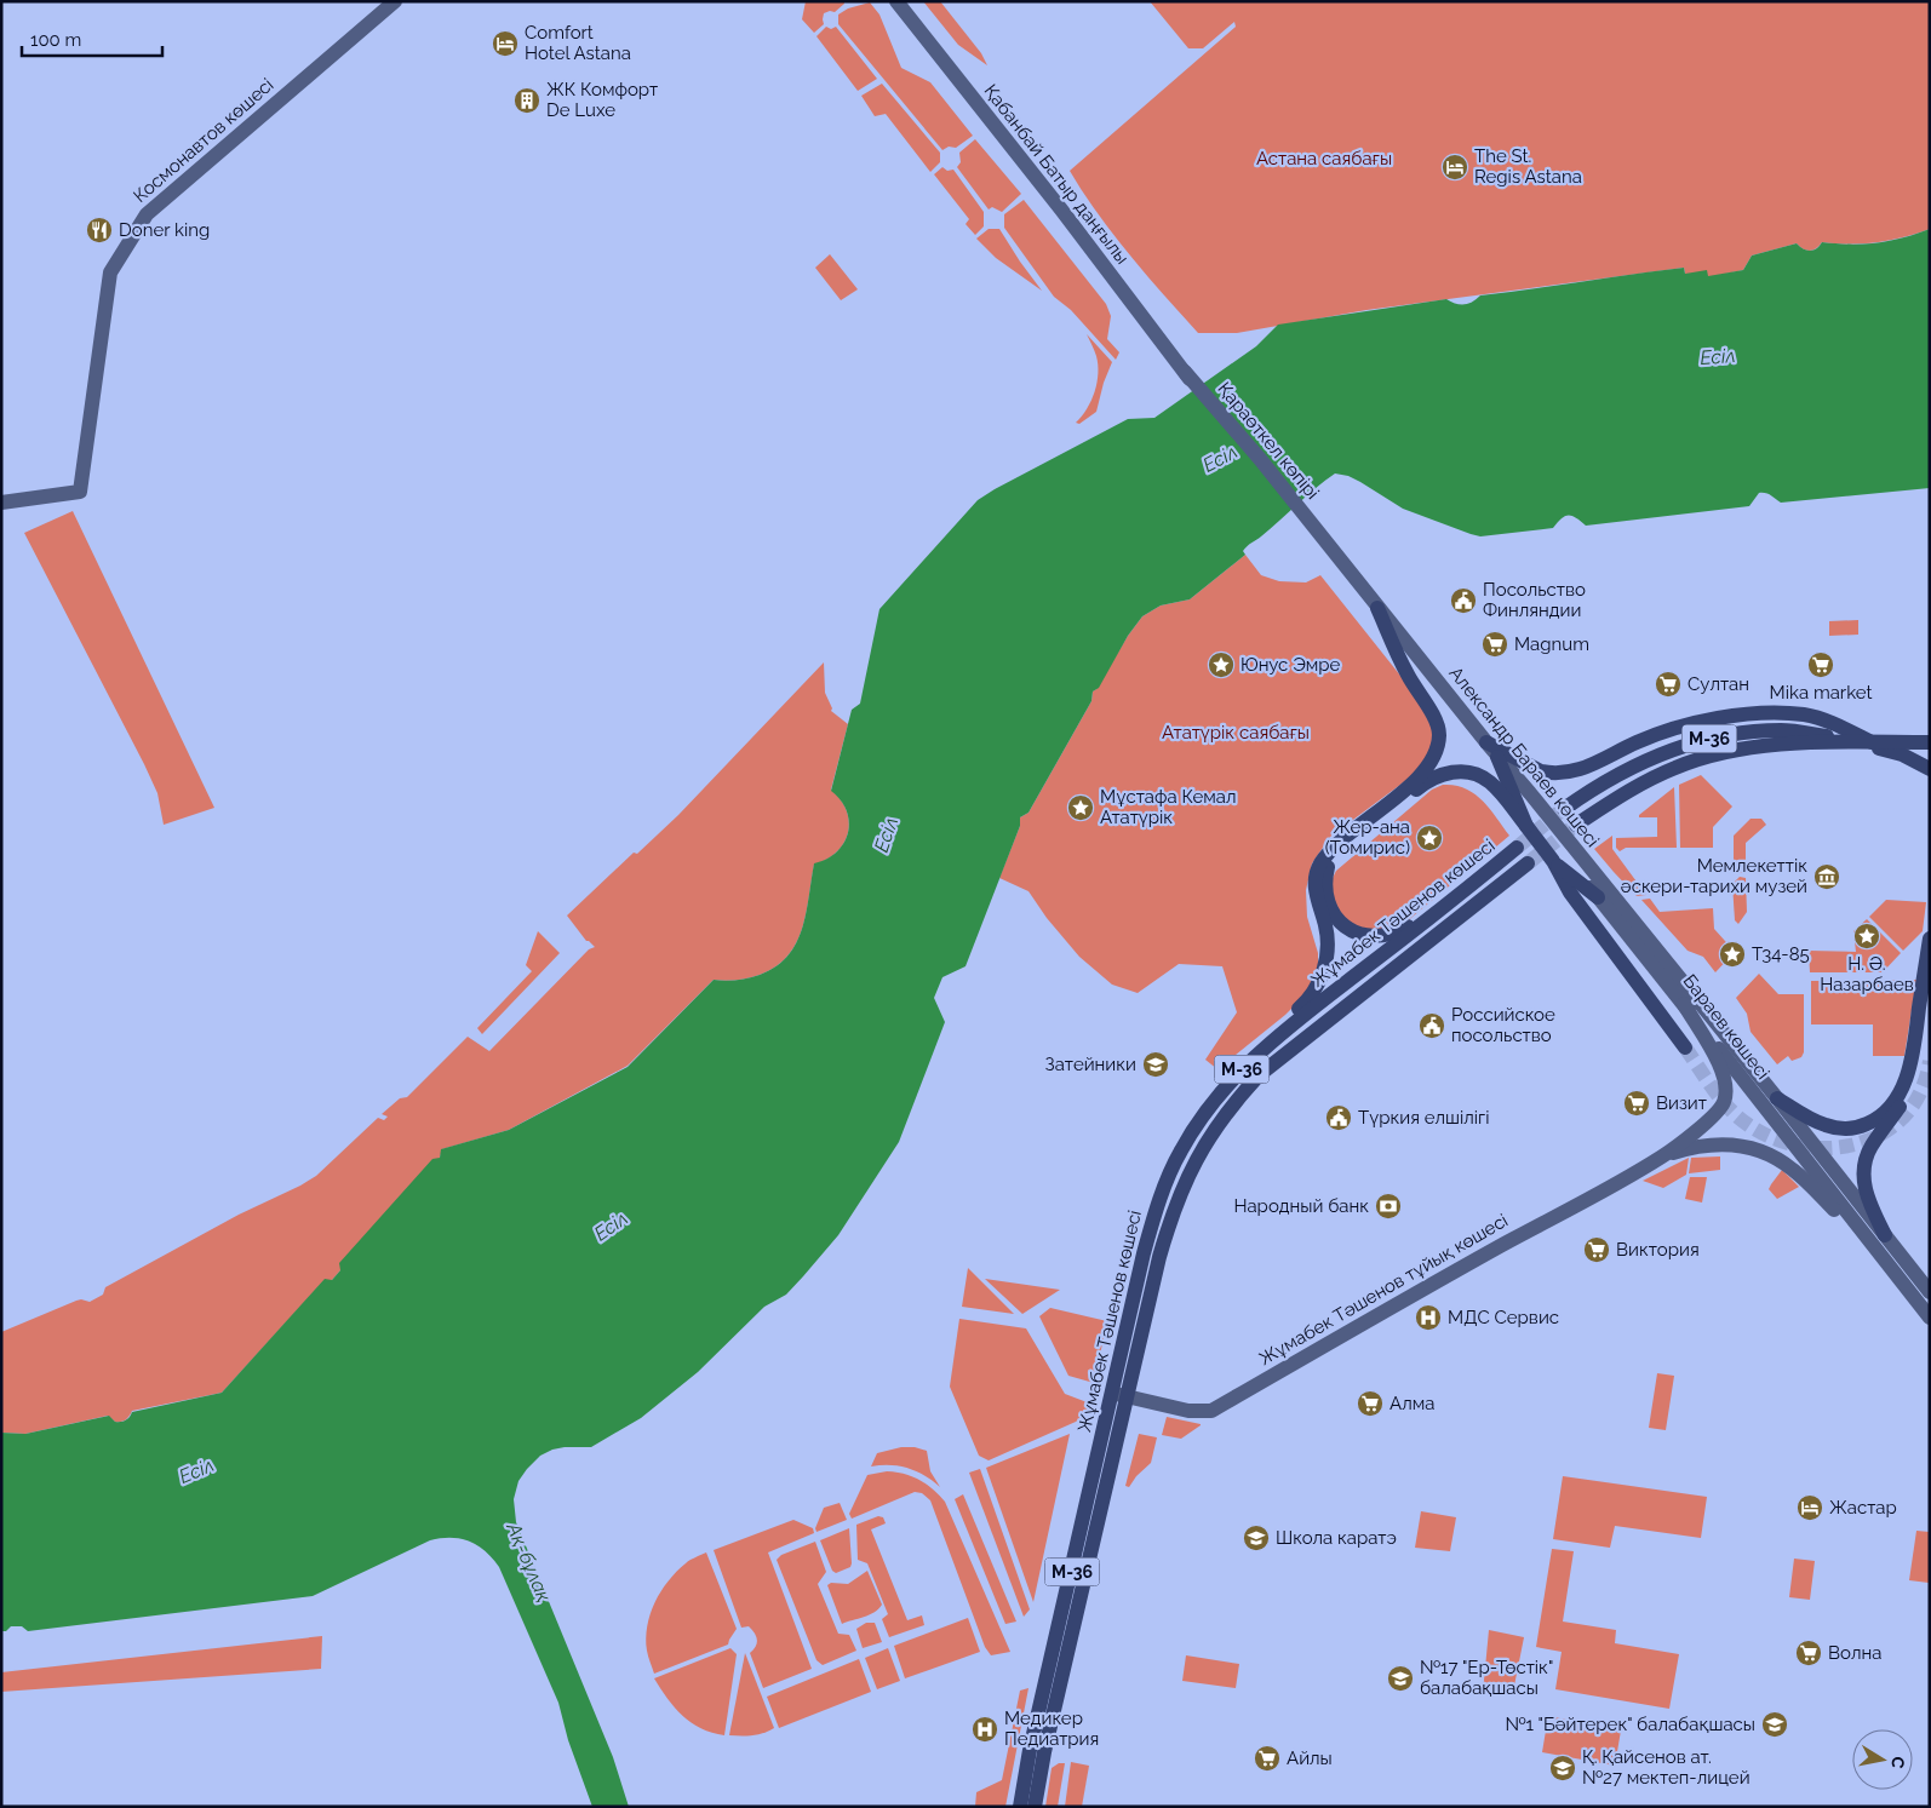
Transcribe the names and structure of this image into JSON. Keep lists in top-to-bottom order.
{
  "streets": {
    "main road": [
      "Космонавтов көшесі",
      "Қабанбай Батыр даңғылы",
      "Қараөткел көпірі",
      "M-36",
      "Александр Бараев көшесі",
      "Жұмабек Тәшенов көшесі",
      "Бараев көшесі",
      "Жұмабек Тәшенов тұйық көшесі"
    ]
  },
  "crossings": [
    ["Қабанбай Батыр даңғылы", "Қараөткел көпірі"],
    ["Қараөткел көпірі", "Александр Бараев көшесі"],
    ["Александр Бараев көшесі", "Бараев көшесі"],
    ["Жұмабек Тәшенов көшесі", "Жұмабек Тәшенов тұйық көшесі"]
  ],
  "water": ["Есіл", "Ақ-бұлақ"],
  "parks": ["Астана саябағы", "Ататүрік саябағы"],
  "places": {
    "hotel": ["Comfort Hotel Astana", "The St. Regis Astana", "Жастар"],
    "building": ["ЖК Комфорт De Luxe"],
    "restaurant": ["Doner king"],
    "public building": ["Посольство Финляндии", "Российское посольство", "Түркия елшілігі"],
    "supermarket": [
      "Magnum",
      "Mika market",
      "Султан",
      "Визит",
      "Виктория",
      "Алма",
      "Волна",
      "Айлы"
    ],
    "place": [
      "Юнус Эмре",
      "Мұстафа Кемал Ататүрік",
      "Жер-ана (Томирис)",
      "Н. Ә. Назарбаев",
      "Т34-85"
    ],
    "museum": ["Мемлекеттік әскери-тарихи музей"],
    "school or university": [
      "Затейники",
      "Школа каратэ",
      "№17 \"Ер-Төстік\" балабақшасы",
      "№1 \"Бәйтерек\" балабақшасы",
      "Қ. Қайсенов ат. №27 мектеп-лицей"
    ],
    "bank": ["Народный банк"],
    "hospital": ["МДС Сервис", "Медикер Педиатрия"]
  },
  "scale_bar": "100 m",
  "north": "right"
}
